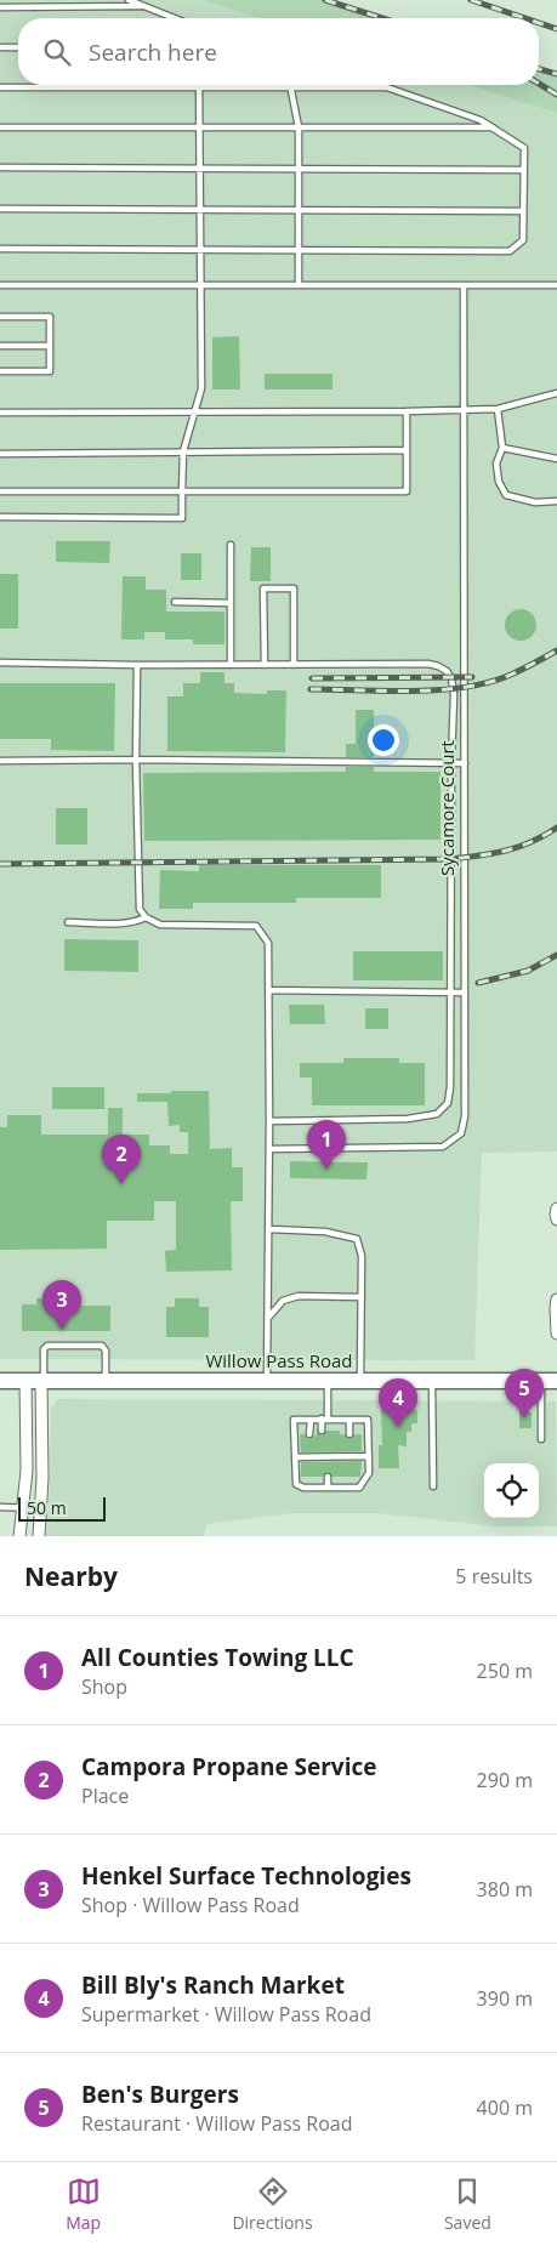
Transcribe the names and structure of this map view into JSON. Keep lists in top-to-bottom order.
{
  "streets": {
    "main road": ["Willow Pass Road"],
    "lane": ["Sycamore Court"]
  },
  "scale_bar": "50 m",
  "page": {
    "search": "Search here",
    "pins": [
      "1",
      "2",
      "3",
      "5",
      "4"
    ],
    "scale": "50 m",
    "heading": ["Nearby", "5 results"],
    "list": [
      {
        "mark": "1",
        "name": "All Counties Towing LLC",
        "note": "Shop",
        "value": "250 m"
      },
      {
        "mark": "2",
        "name": "Campora Propane Service",
        "note": "Place",
        "value": "290 m"
      },
      {
        "mark": "3",
        "name": "Henkel Surface Technologies",
        "note": "Shop · Willow Pass Road",
        "value": "380 m"
      },
      {
        "mark": "4",
        "name": "Bill Bly's Ranch Market",
        "note": "Supermarket · Willow Pass Road",
        "value": "390 m"
      },
      {
        "mark": "5",
        "name": "Ben's Burgers",
        "note": "Restaurant · Willow Pass Road",
        "value": "400 m"
      }
    ],
    "nav": ["Map", "Directions", "Saved"]
  }
}
